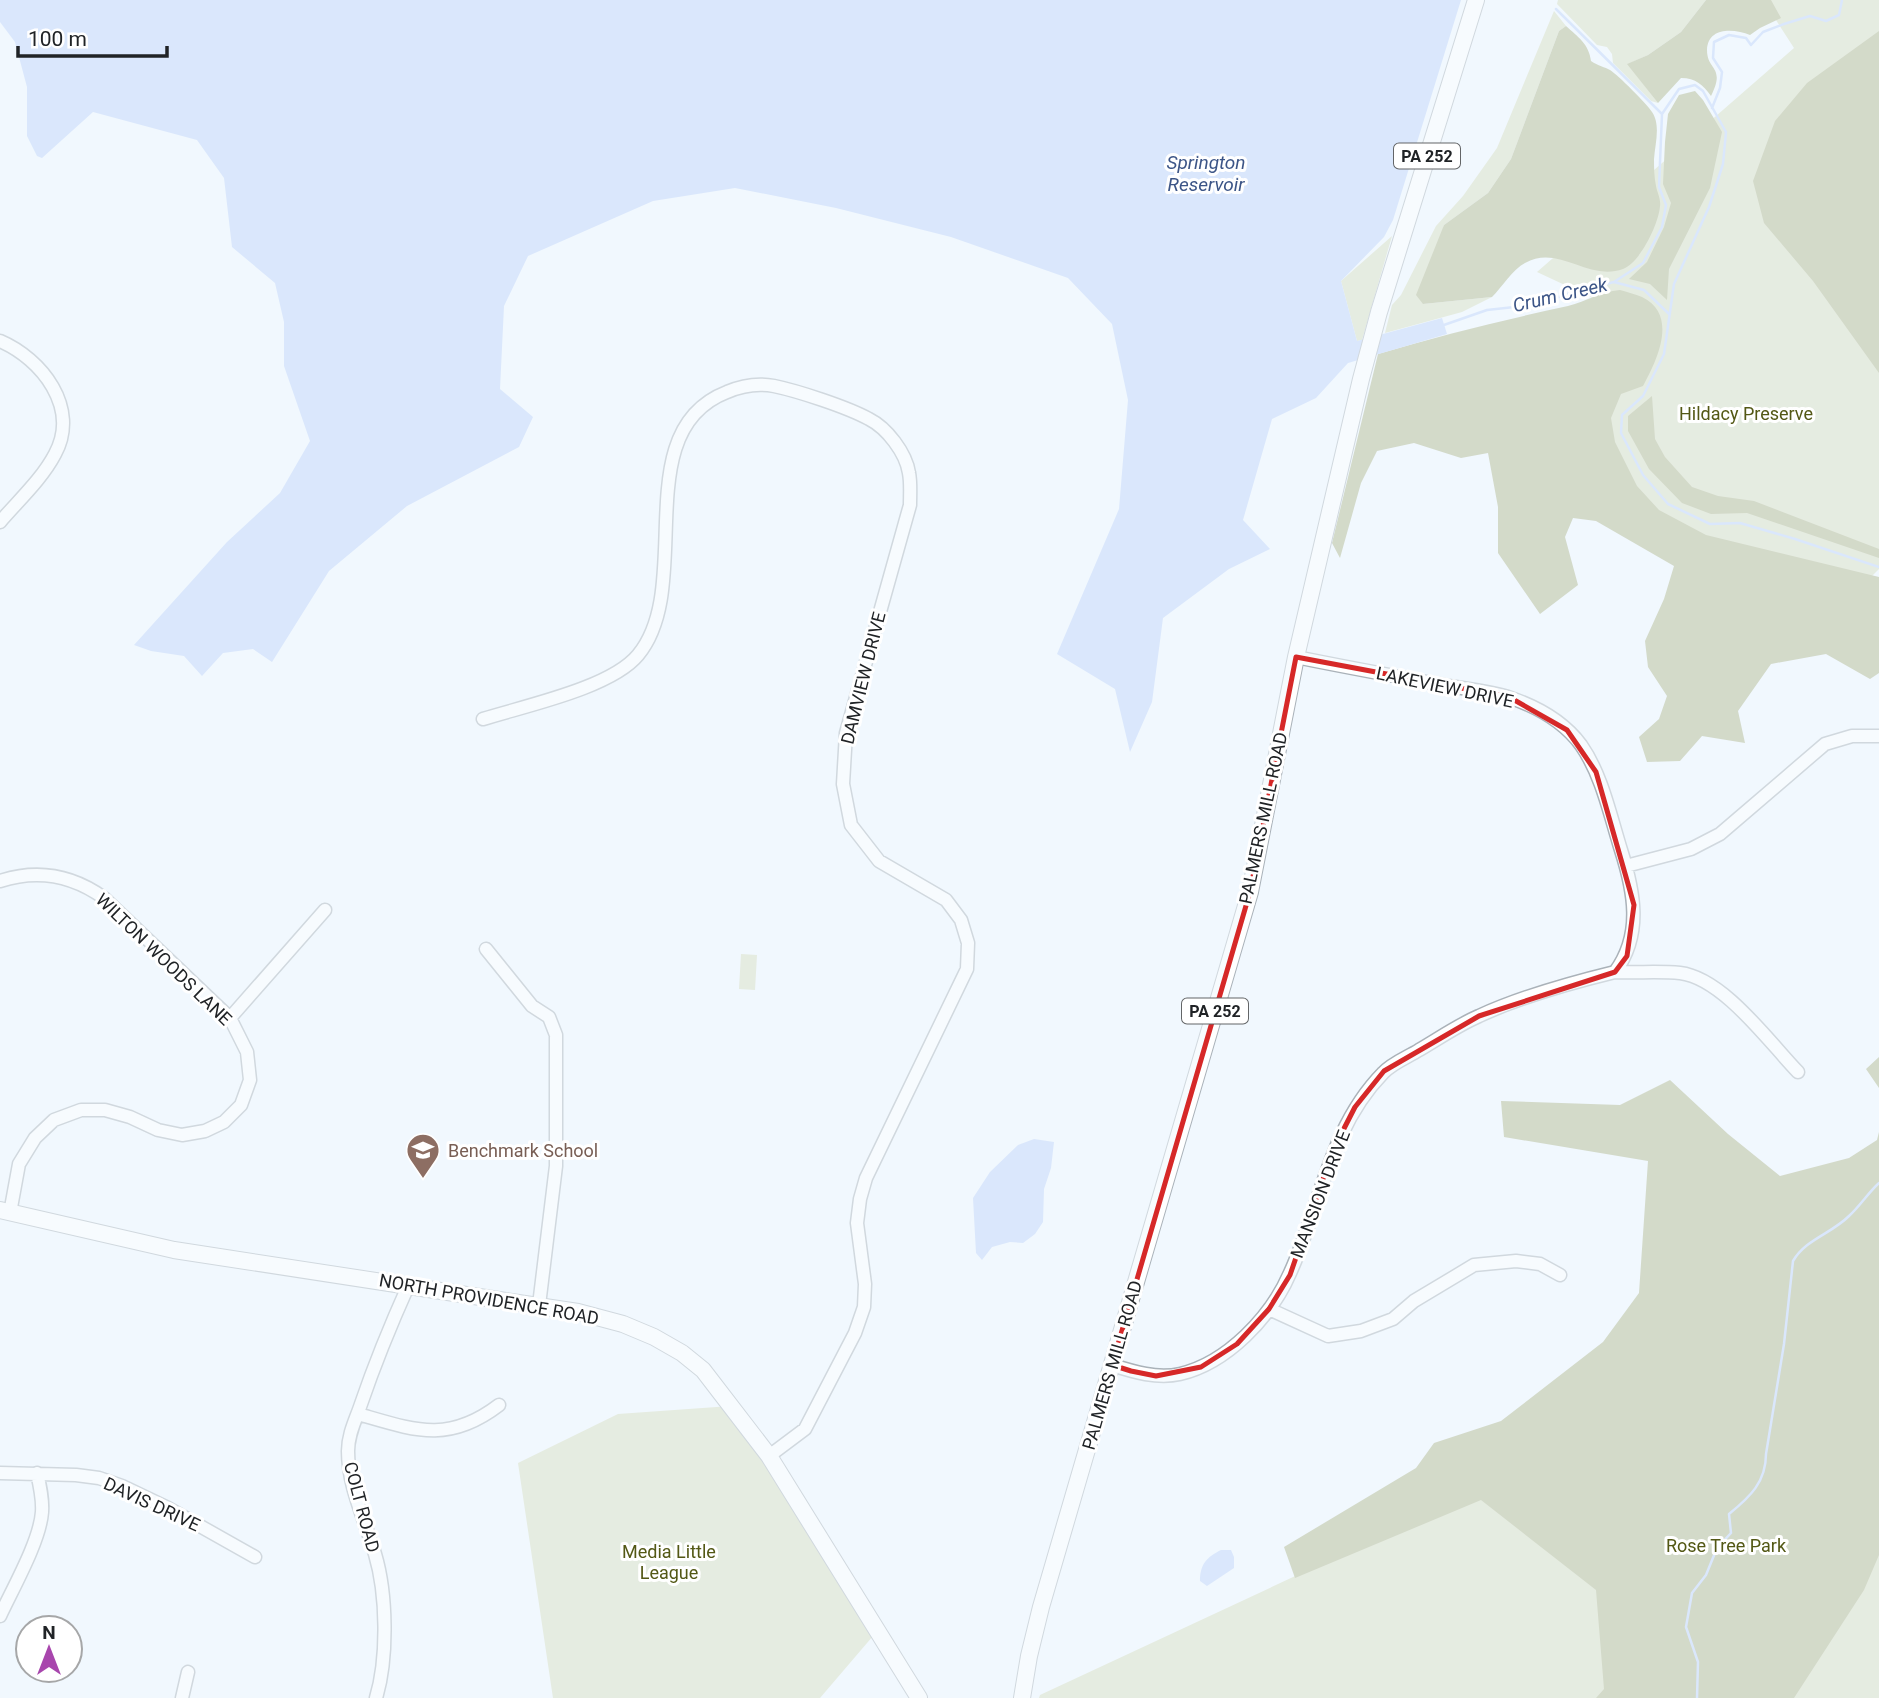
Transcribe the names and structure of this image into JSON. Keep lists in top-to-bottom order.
{
  "streets": {
    "main road": ["PA 252", "PALMERS MILL ROAD", "NORTH PROVIDENCE ROAD"],
    "street": [
      "DAMVIEW DRIVE",
      "LAKEVIEW DRIVE",
      "WILTON WOODS LANE",
      "MANSION DRIVE",
      "DAVIS DRIVE",
      "COLT ROAD"
    ]
  },
  "crossings": [
    ["DAMVIEW DRIVE", "NORTH PROVIDENCE ROAD"],
    ["LAKEVIEW DRIVE", "PALMERS MILL ROAD"],
    ["LAKEVIEW DRIVE", "MANSION DRIVE"],
    ["PALMERS MILL ROAD", "MANSION DRIVE"],
    ["WILTON WOODS LANE", "NORTH PROVIDENCE ROAD"],
    ["NORTH PROVIDENCE ROAD", "COLT ROAD"]
  ],
  "water": ["Springton Reservoir", "Crum Creek"],
  "parks": ["Hildacy Preserve", "Rose Tree Park", "Media Little League"],
  "places": {
    "school or university": ["Benchmark School"]
  },
  "scale_bar": "100 m",
  "north": "top"
}
